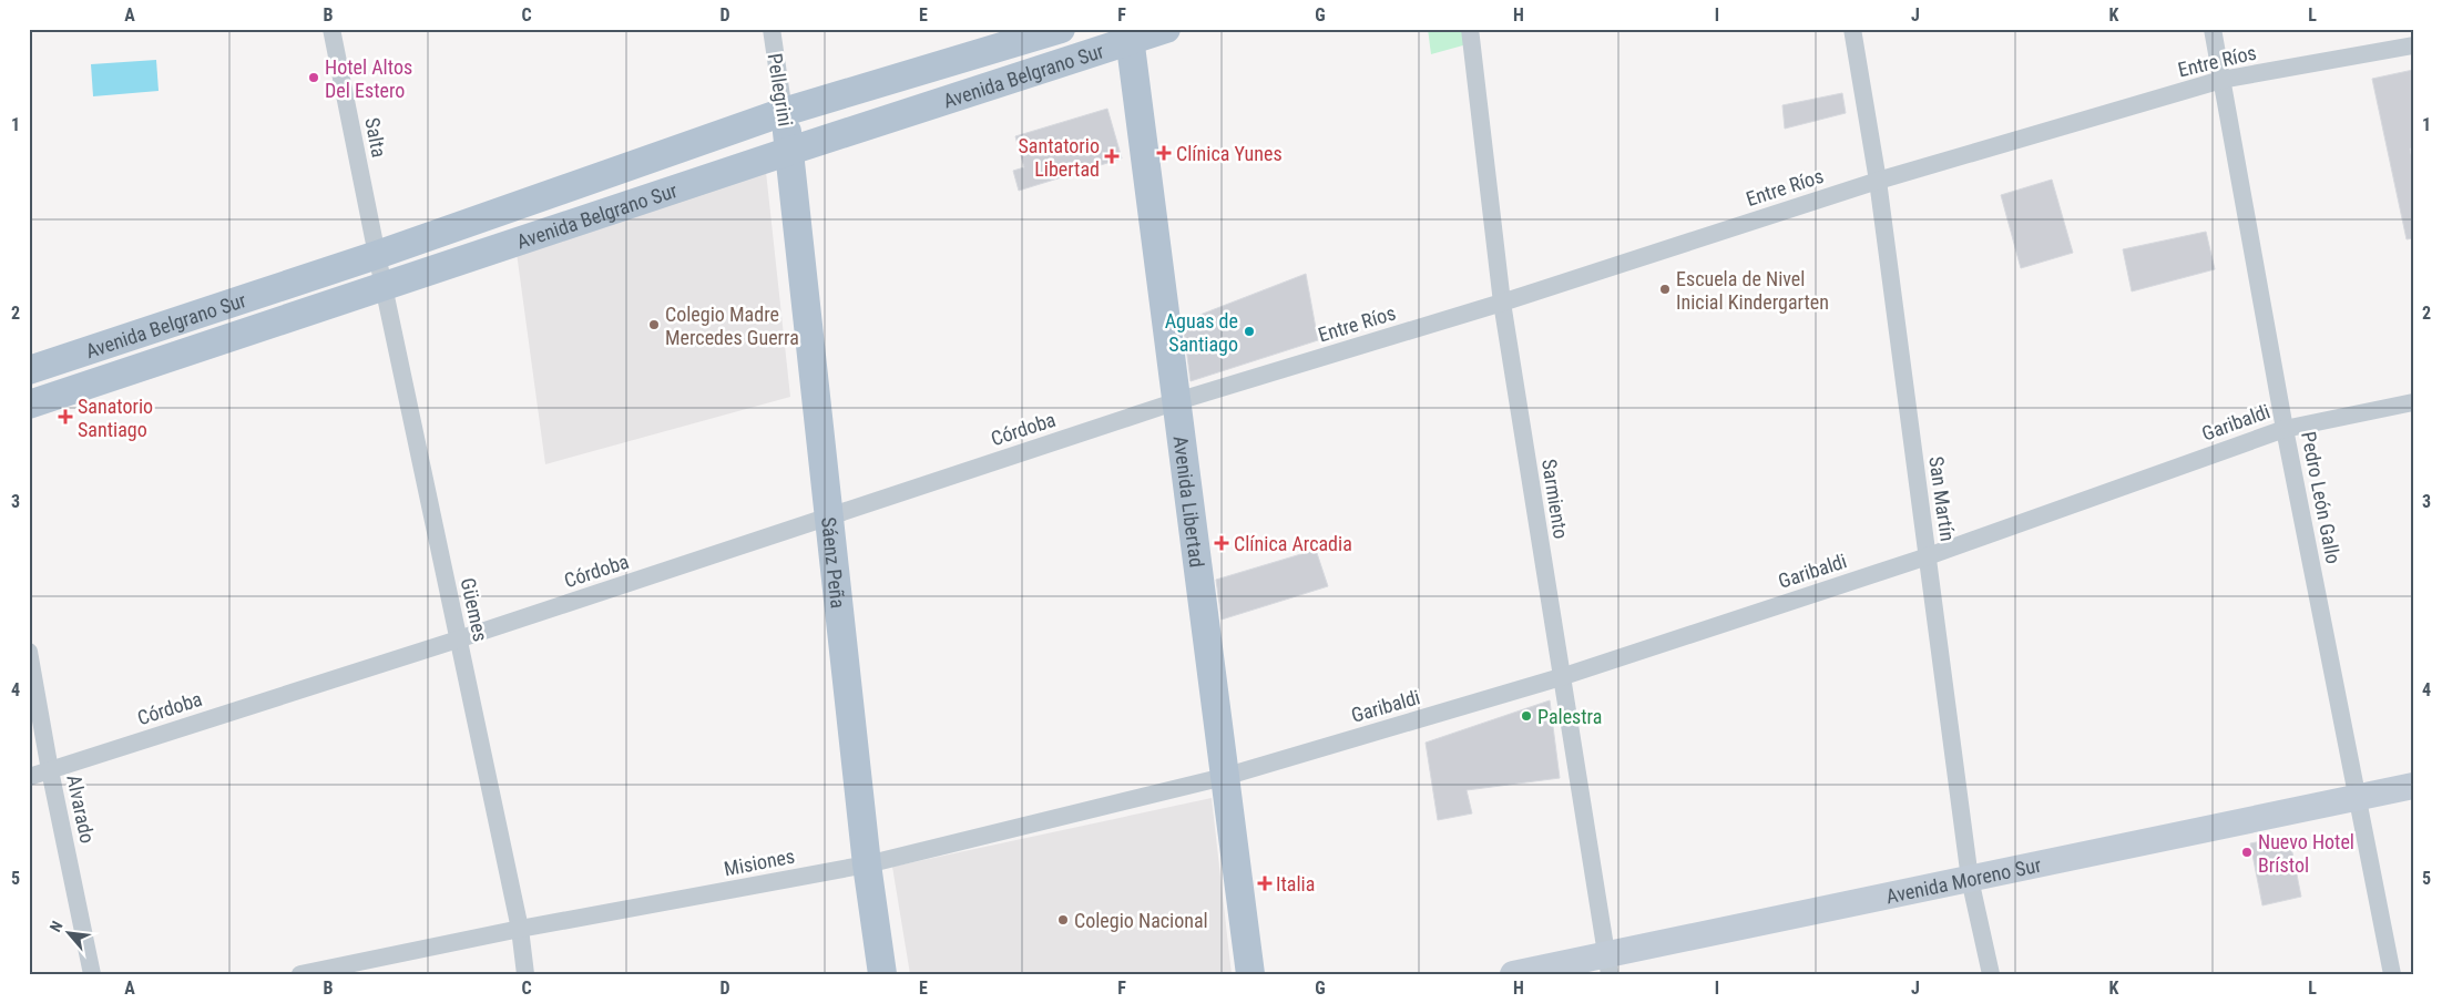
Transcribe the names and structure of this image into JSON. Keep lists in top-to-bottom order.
{
  "streets": {
    "main road": [
      "Avenida Belgrano Sur",
      "Pellegrini",
      "Avenida Libertad",
      "Sáenz Peña"
    ],
    "street": [
      "Entre Ríos",
      "Salta",
      "Garibaldi",
      "Córdoba",
      "Pedro León Gallo",
      "Sarmiento",
      "San Martín",
      "Güemes",
      "Alvarado",
      "Misiones",
      "Avenida Moreno Sur"
    ]
  },
  "crossings": [
    ["Entre Ríos", "Córdoba"],
    ["Entre Ríos", "Pedro León Gallo"],
    ["Entre Ríos", "Sarmiento"],
    ["Entre Ríos", "San Martín"],
    ["Entre Ríos", "Avenida Libertad"],
    ["Avenida Belgrano Sur", "Pellegrini"],
    ["Avenida Belgrano Sur", "Salta"],
    ["Avenida Belgrano Sur", "Avenida Libertad"],
    ["Avenida Belgrano Sur", "Sáenz Peña"],
    ["Avenida Belgrano Sur", "Güemes"],
    ["Pellegrini", "Sáenz Peña"],
    ["Salta", "Güemes"],
    ["Garibaldi", "Pedro León Gallo"],
    ["Garibaldi", "Sarmiento"],
    ["Garibaldi", "San Martín"],
    ["Garibaldi", "Avenida Libertad"],
    ["Garibaldi", "Misiones"],
    ["Córdoba", "Avenida Libertad"],
    ["Córdoba", "Sáenz Peña"],
    ["Córdoba", "Güemes"],
    ["Córdoba", "Alvarado"],
    ["Pedro León Gallo", "Avenida Moreno Sur"],
    ["Sarmiento", "Avenida Moreno Sur"],
    ["San Martín", "Avenida Moreno Sur"],
    ["Avenida Libertad", "Misiones"],
    ["Sáenz Peña", "Misiones"],
    ["Güemes", "Misiones"]
  ],
  "places": {
    "other": [
      "Hotel Altos Del Estero",
      "Escuela de Nivel Inicial Kindergarten",
      "Colegio Madre Mercedes Guerra",
      "Aguas de Santiago",
      "Palestra",
      "Nuevo Hotel Brístol",
      "Colegio Nacional"
    ],
    "health": [
      "Clínica Yunes",
      "Santatorio Libertad",
      "Sanatorio Santiago",
      "Clínica Arcadia",
      "Italia"
    ]
  },
  "north": "top left",
  "grid": {
    "columns": [
      "A",
      "B",
      "C",
      "D",
      "E",
      "F",
      "G",
      "H",
      "I",
      "J",
      "K",
      "L"
    ],
    "rows": [
      "1",
      "2",
      "3",
      "4",
      "5"
    ]
  }
}
